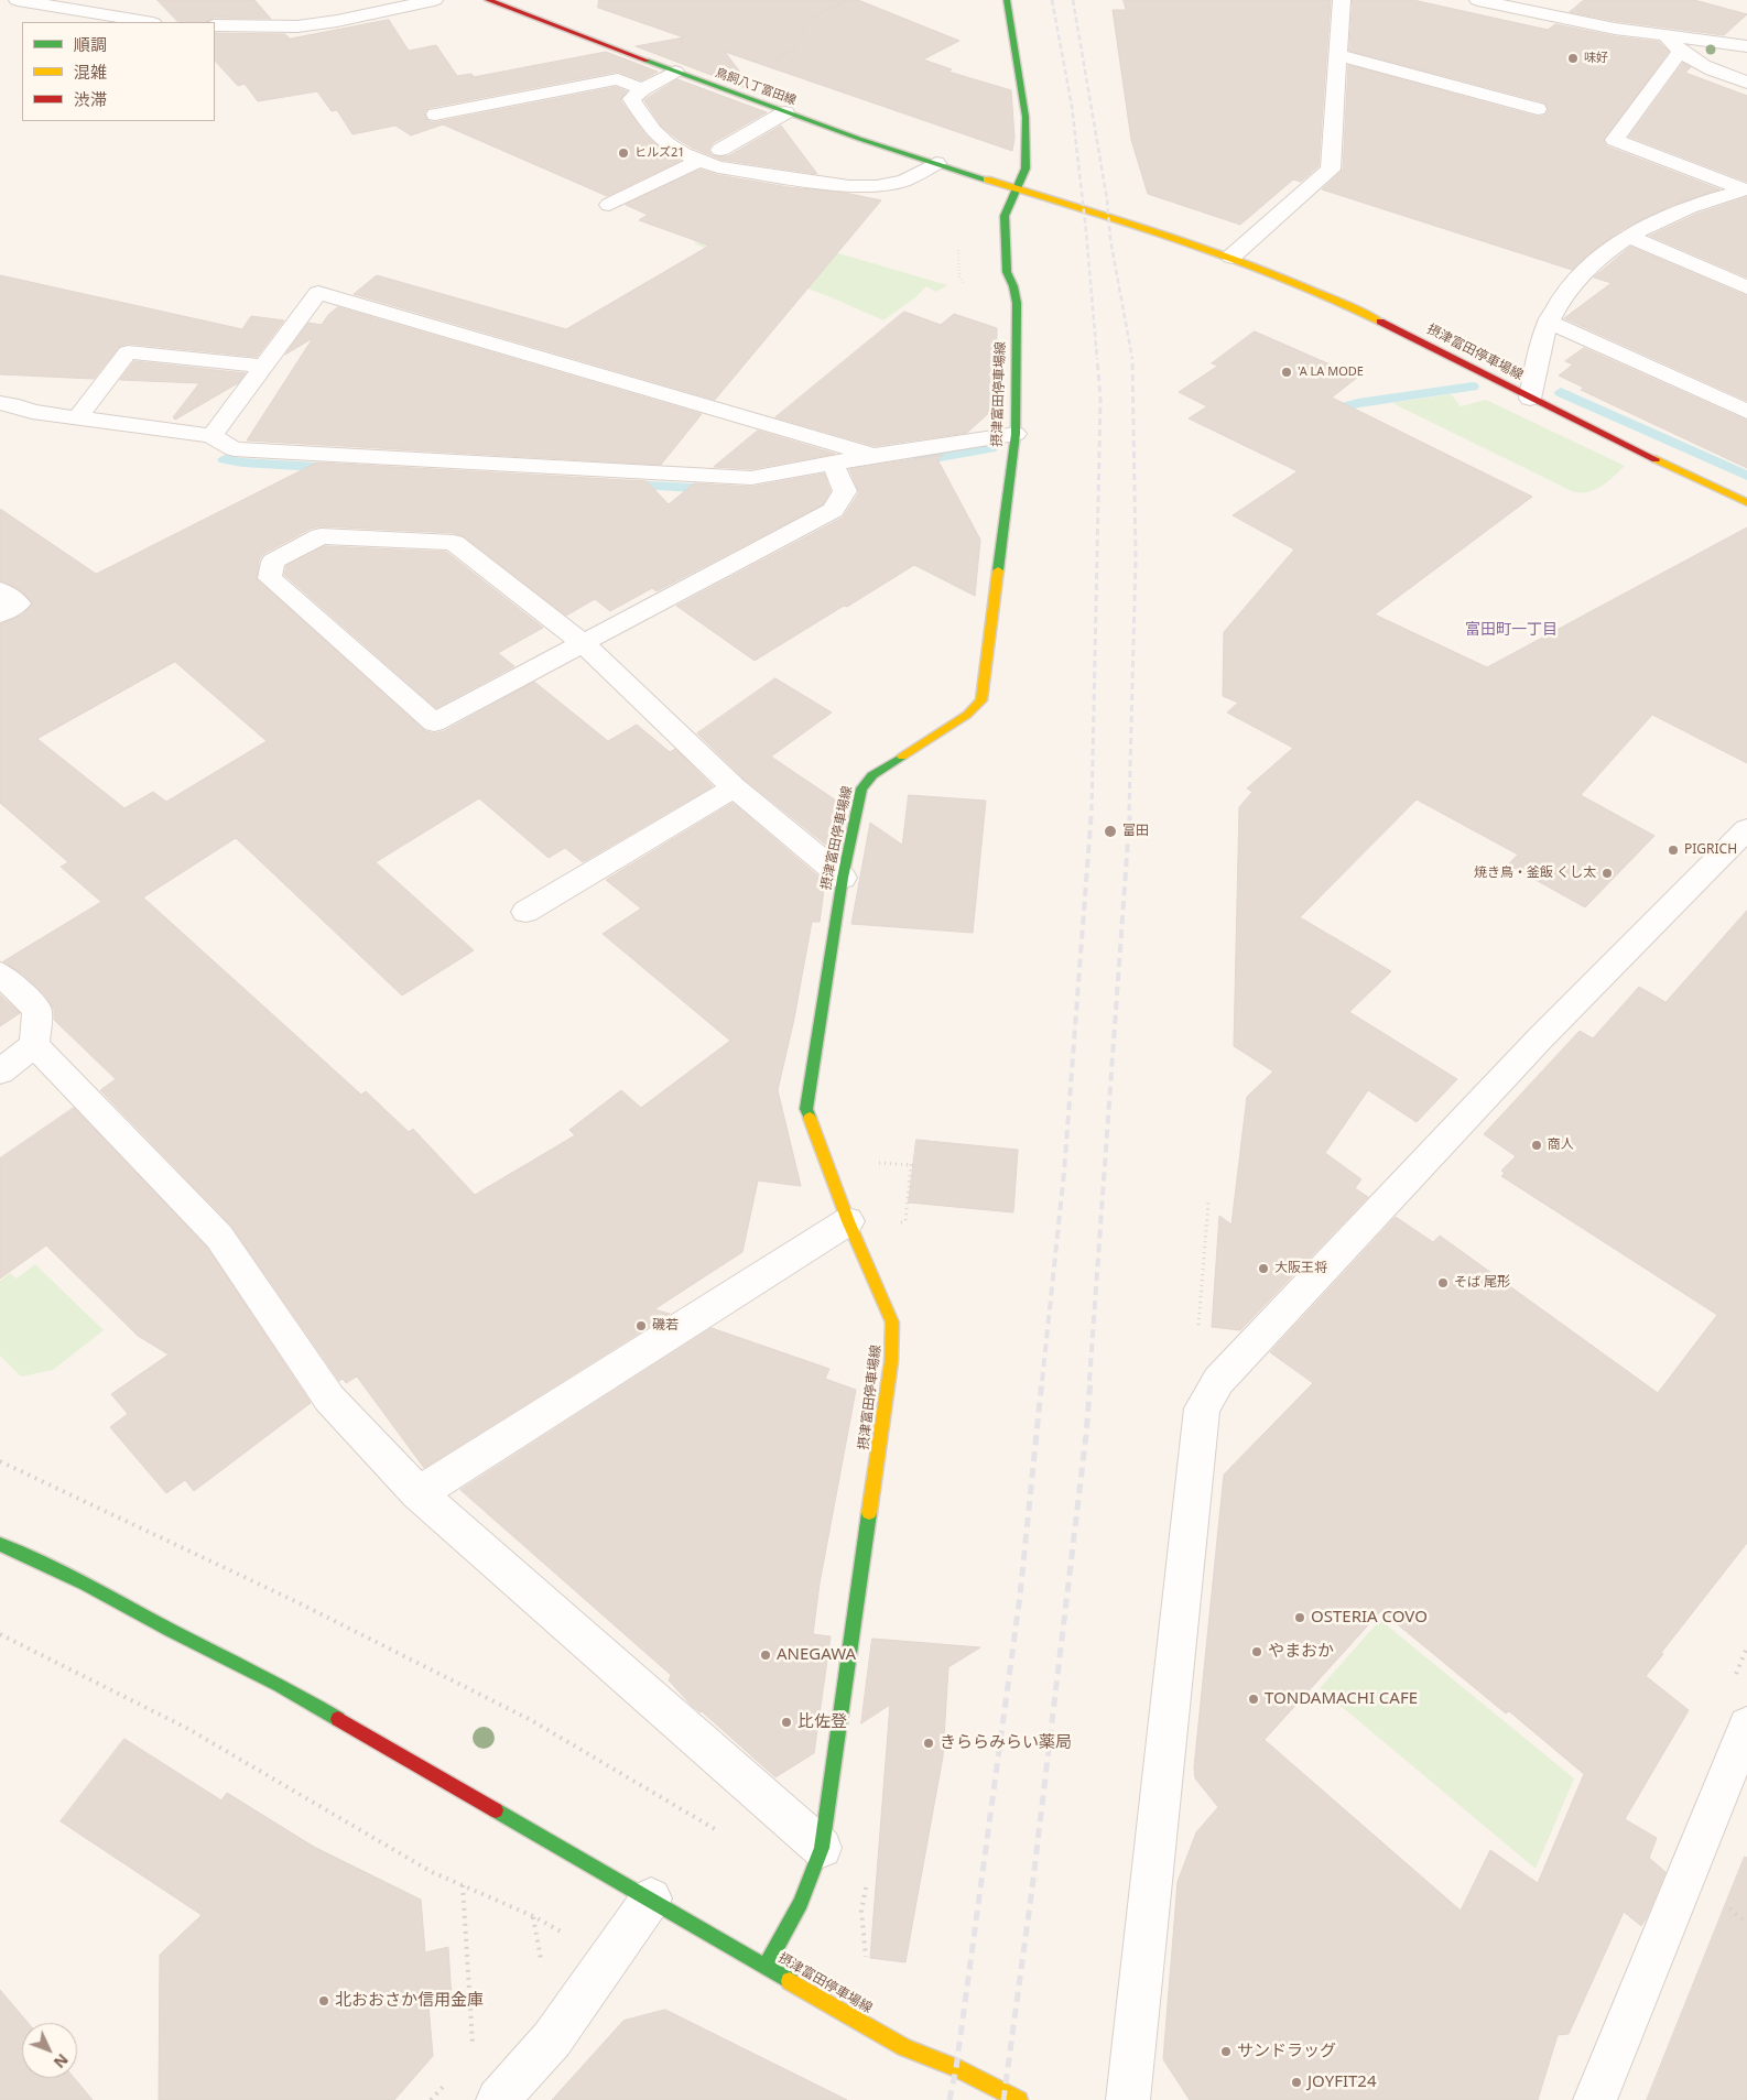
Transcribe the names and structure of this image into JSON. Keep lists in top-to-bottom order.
{
  "streets": {
    "main road": ["鳥飼八丁富田線", "摂津富田停車場線"]
  },
  "crossings": [
    ["鳥飼八丁富田線", "摂津富田停車場線"]
  ],
  "districts": ["富田町一丁目"],
  "places": [
    "味好",
    "ヒルズ21",
    "'A LA MODE",
    "富田",
    "PIGRICH",
    "焼き鳥・釜飯 くし太",
    "商人",
    "大阪王将",
    "そば 尾形",
    "磯若",
    "OSTERIA COVO",
    "やまおか",
    "ANEGAWA",
    "TONDAMACHI CAFE",
    "比佐登",
    "きららみらい薬局",
    "北おおさか信用金庫",
    "サンドラッグ",
    "JOYFIT24"
  ],
  "legend": ["順調", "混雑", "渋滞"],
  "north": "bottom right"
}
